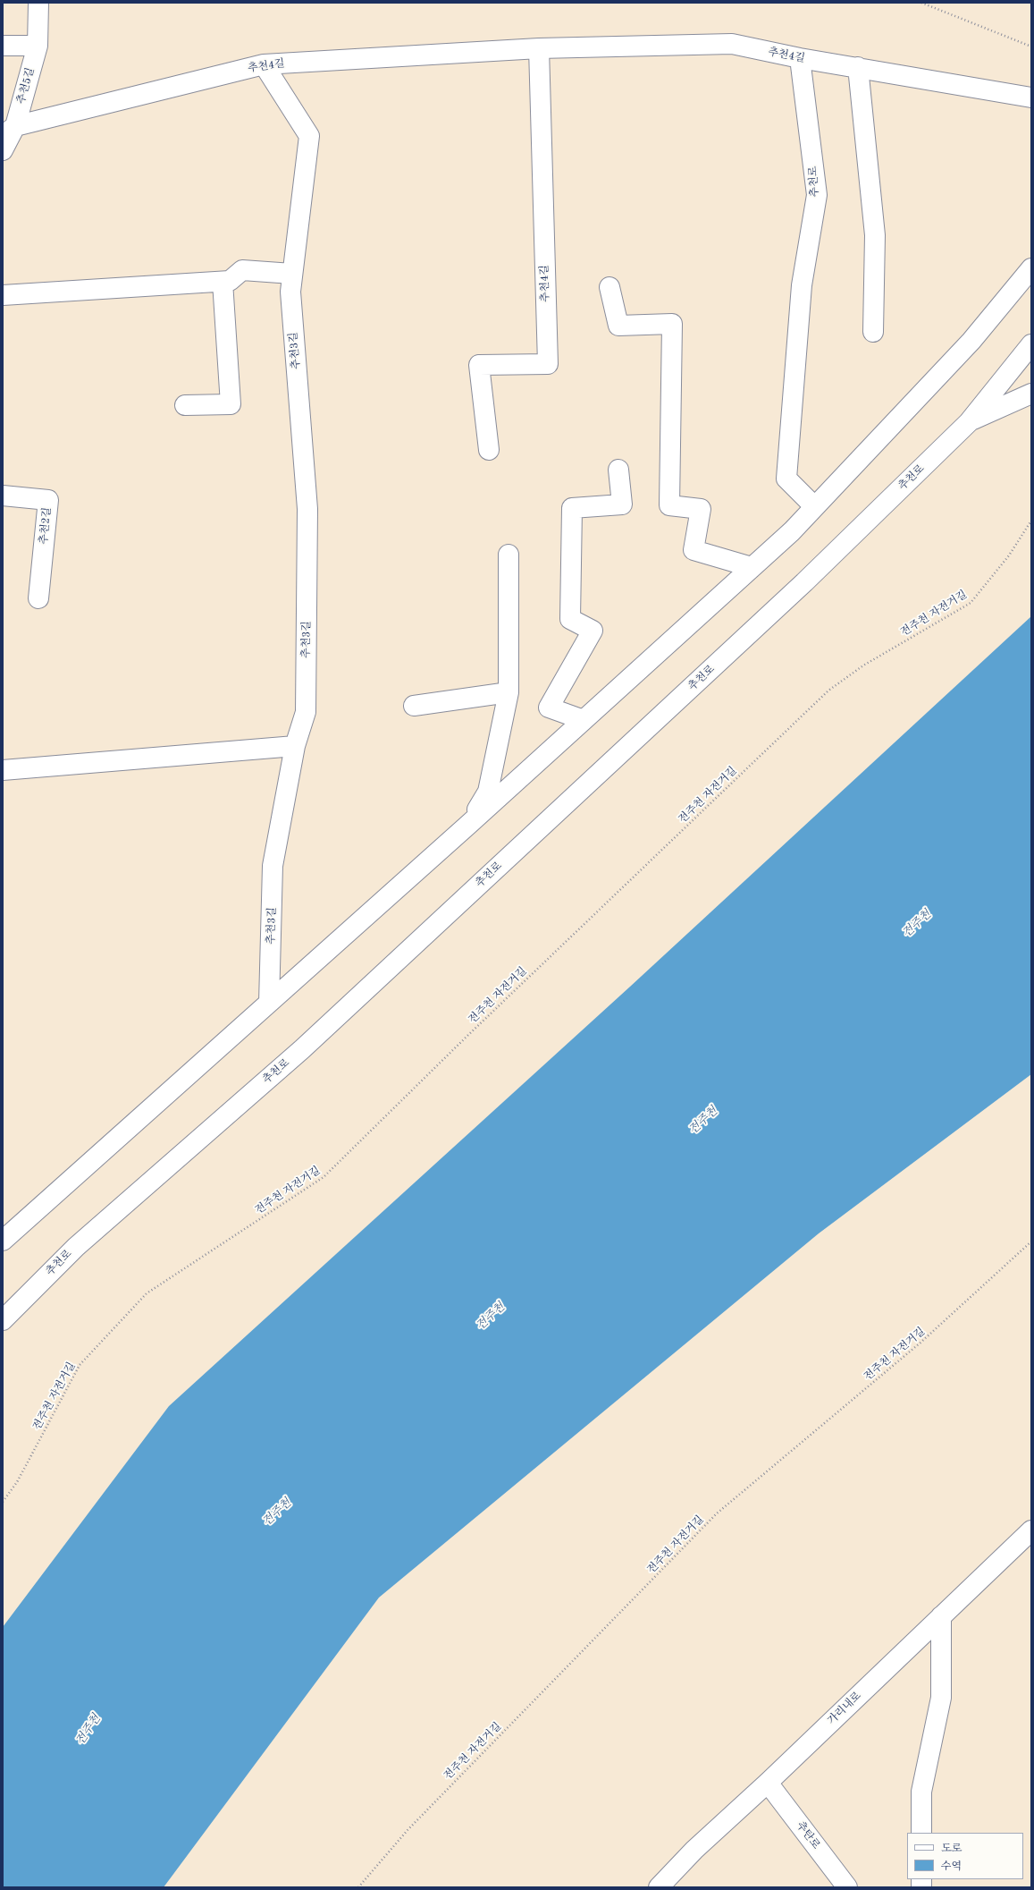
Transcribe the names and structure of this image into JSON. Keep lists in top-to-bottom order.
{
  "streets": {
    "street": [
      "추천4길",
      "추천5길",
      "추천로",
      "추천3길",
      "추천2길",
      "가리내로",
      "추탄로"
    ],
    "path": ["전주천 자전거길"]
  },
  "crossings": [
    ["추천4길", "추천5길"],
    ["추천4길", "추천로"],
    ["추천4길", "추천3길"],
    ["가리내로", "추탄로"]
  ],
  "water": ["전주천"],
  "legend": ["도로", "수역"]
}
